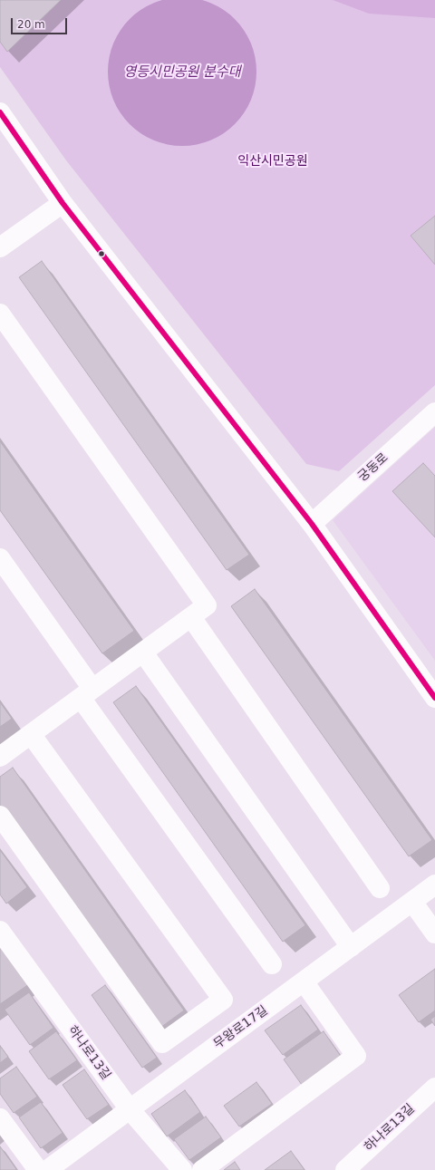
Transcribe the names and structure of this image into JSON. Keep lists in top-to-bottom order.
{
  "streets": {
    "street": ["궁동로", "무왕로17길", "하나로13길"]
  },
  "crossings": [
    ["무왕로17길", "하나로13길"]
  ],
  "water": ["영등시민공원 분수대"],
  "parks": ["익산시민공원"],
  "scale_bar": "20 m"
}
